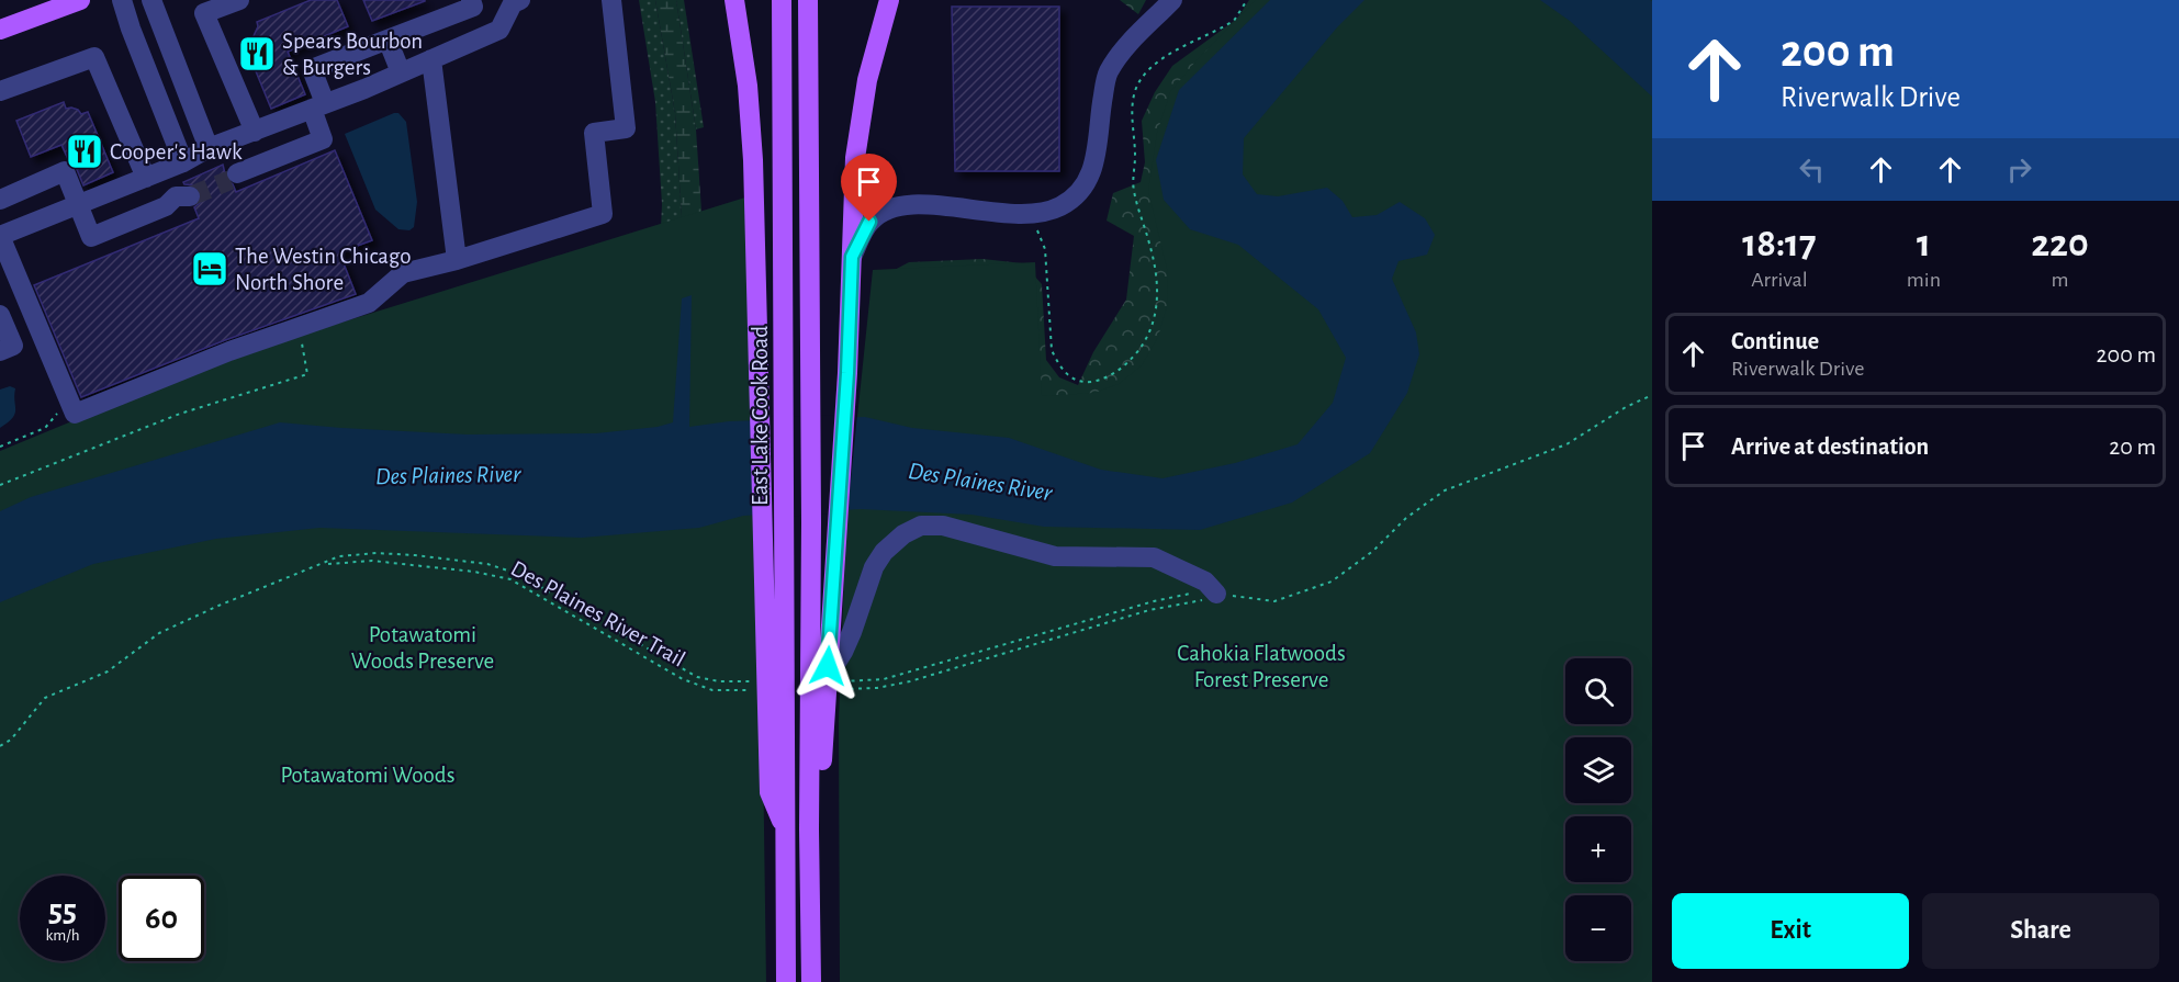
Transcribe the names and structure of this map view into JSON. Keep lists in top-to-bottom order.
{
  "streets": {
    "main road": ["East Lake Cook Road"],
    "path": ["Des Plaines River Trail"]
  },
  "water": ["Des Plaines River"],
  "parks": ["Potawatomi Woods Preserve", "Cahokia Flatwoods Forest Preserve", "Potawatomi Woods"],
  "places": {
    "restaurant": ["Spears Bourbon & Burgers", "Cooper's Hawk"],
    "hotel": ["The Westin Chicago North Shore"]
  },
  "page": {
    "turn": ["200 m", "Riverwalk Drive"],
    "eta": [
      "18:17",
      "Arrival",
      "1",
      "min",
      "220",
      "m"
    ],
    "list": [
      {
        "name": "Continue",
        "note": "Riverwalk Drive",
        "value": "200 m"
      },
      {
        "name": "Arrive at destination",
        "value": "20 m"
      }
    ],
    "map_buttons": ["+", "−"],
    "speed": "55 km/h",
    "limit": "60",
    "buttons": ["Exit", "Share"]
  }
}
